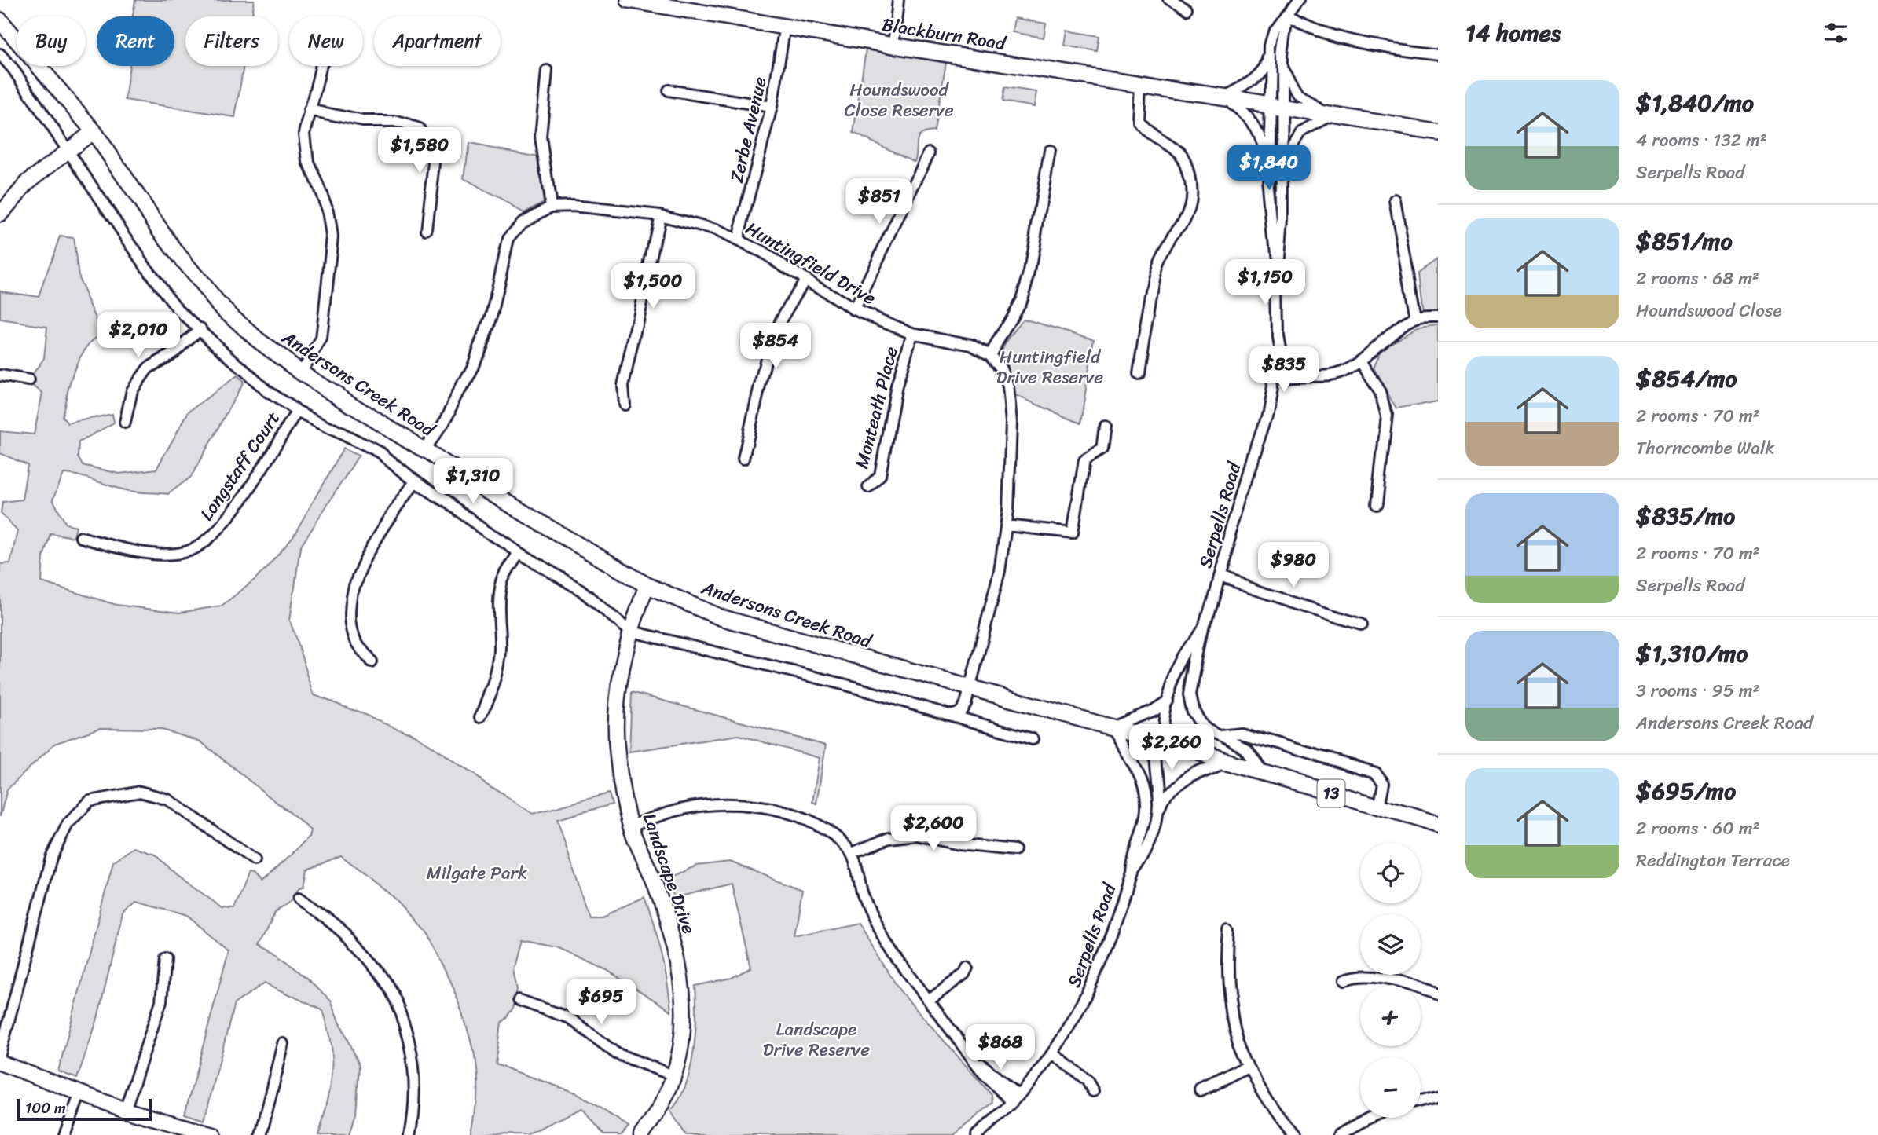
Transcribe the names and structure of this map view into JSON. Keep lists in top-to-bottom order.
{
  "streets": {
    "main road": ["Blackburn Road", "Andersons Creek Road", "13"],
    "street": [
      "Zerbe Avenue",
      "Huntingfield Drive",
      "Monteath Place",
      "Longstaff Court",
      "Serpells Road",
      "Landscape Drive"
    ]
  },
  "crossings": [
    ["Blackburn Road", "Zerbe Avenue"],
    ["Zerbe Avenue", "Huntingfield Drive"],
    ["Huntingfield Drive", "Andersons Creek Road"],
    ["Huntingfield Drive", "Monteath Place"],
    ["Andersons Creek Road", "Serpells Road"],
    ["Andersons Creek Road", "Landscape Drive"]
  ],
  "parks": [
    "Houndswood Close Reserve",
    "Huntingfield Drive Reserve",
    "Milgate Park",
    "Landscape Drive Reserve"
  ],
  "scale_bar": "100 m",
  "page": {
    "heading": "14 homes",
    "chip": [
      "Buy",
      "Rent",
      "Filters",
      "New",
      "Apartment"
    ],
    "list": [
      {
        "name": "$1,840/mo",
        "note": "4 rooms · 132 m² · Serpells Road"
      },
      {
        "name": "$851/mo",
        "note": "2 rooms · 68 m² · Houndswood Close"
      },
      {
        "name": "$854/mo",
        "note": "2 rooms · 70 m² · Thorncombe Walk"
      },
      {
        "name": "$835/mo",
        "note": "2 rooms · 70 m² · Serpells Road"
      },
      {
        "name": "$1,310/mo",
        "note": "3 rooms · 95 m² · Andersons Creek Road"
      },
      {
        "name": "$695/mo",
        "note": "2 rooms · 60 m² · Reddington Terrace"
      }
    ],
    "price": [
      "$1,580",
      "$1,840",
      "$851",
      "$1,150",
      "$1,500",
      "$2,010",
      "$854",
      "$835",
      "$1,310",
      "$980",
      "$2,260",
      "$2,600",
      "$695",
      "$868"
    ],
    "map_buttons": ["+", "−"],
    "scale": "100 m"
  }
}
